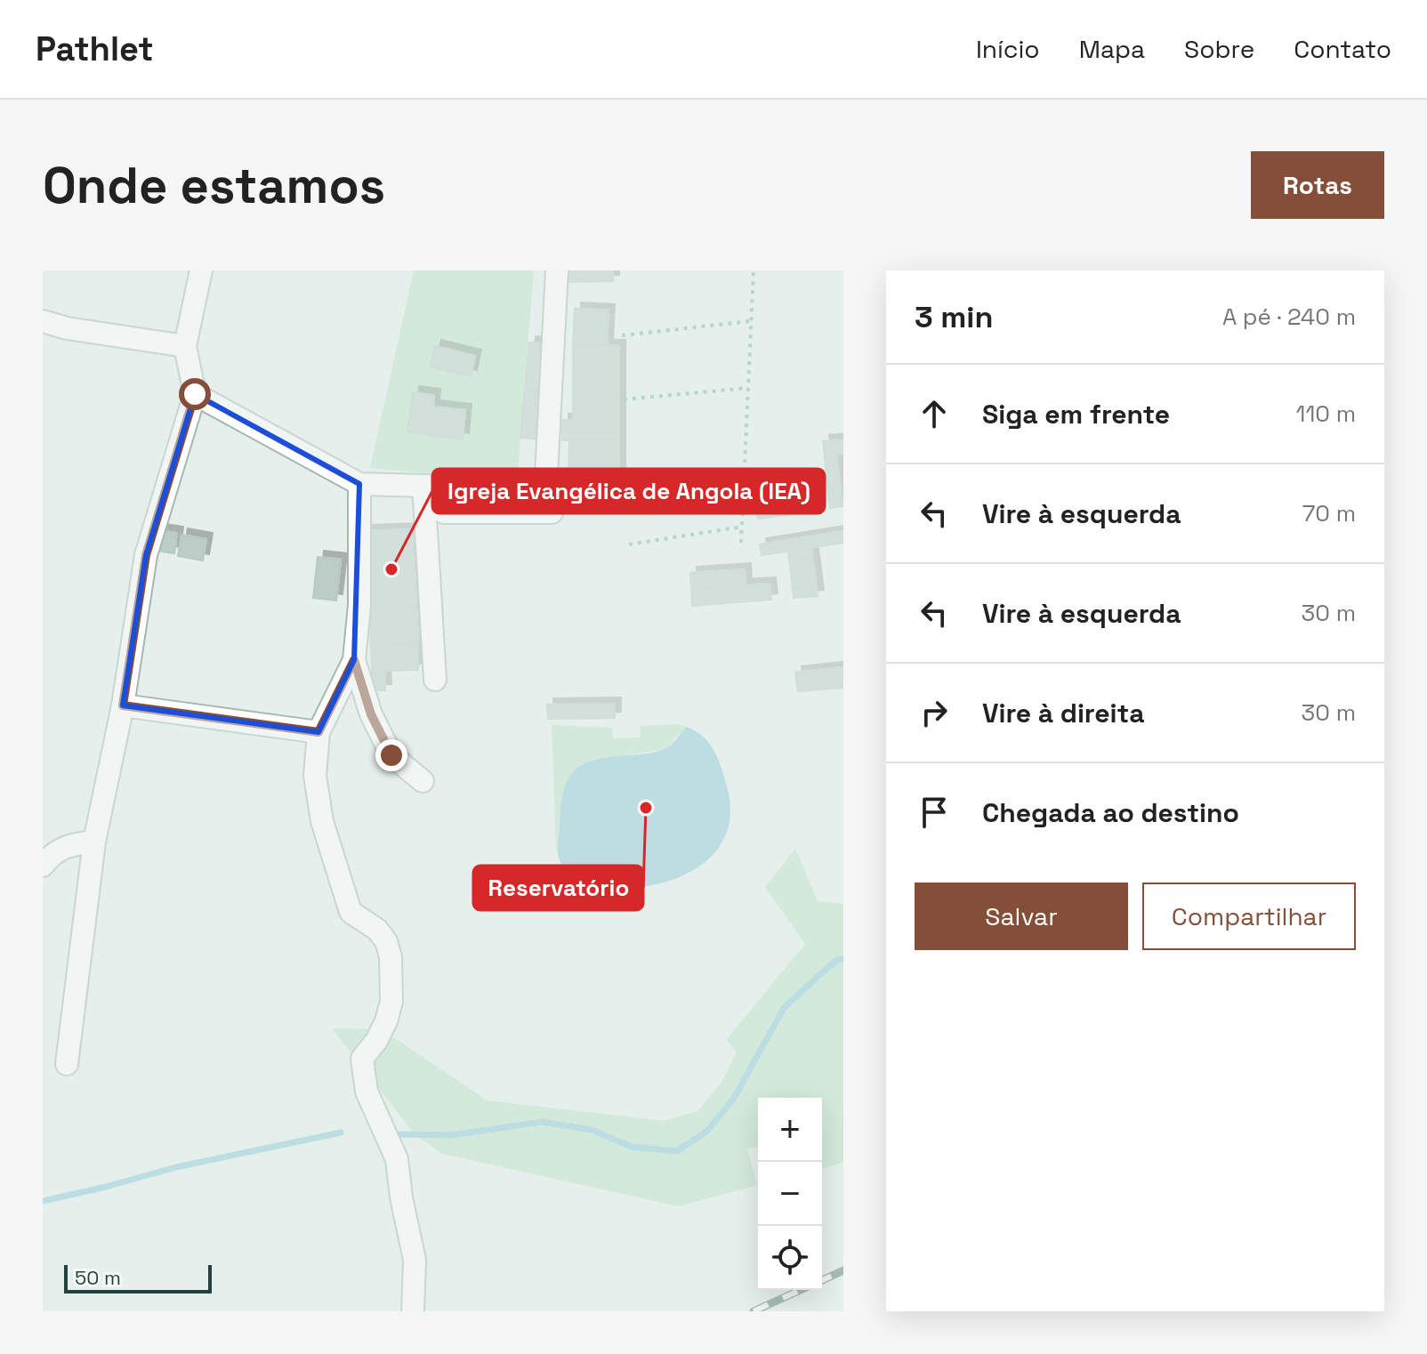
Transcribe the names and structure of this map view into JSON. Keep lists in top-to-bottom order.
{
  "places": ["Igreja Evangélica de Angola (IEA)", "Reservatório"],
  "scale_bar": "50 m",
  "page": {
    "header": "Pathlet",
    "nav": [
      "Início",
      "Mapa",
      "Sobre",
      "Contato"
    ],
    "buttons": [
      "Rotas",
      ["Salvar", "Compartilhar"]
    ],
    "title": "Onde estamos",
    "heading": ["3 min", "A pé · 240 m"],
    "list": [
      ["Siga em frente", "110 m"],
      ["Vire à esquerda", "70 m"],
      ["Vire à esquerda", "30 m"],
      ["Vire à direita", "30 m"],
      "Chegada ao destino"
    ],
    "map_buttons": ["+", "−"],
    "scale": "50 m"
  }
}
